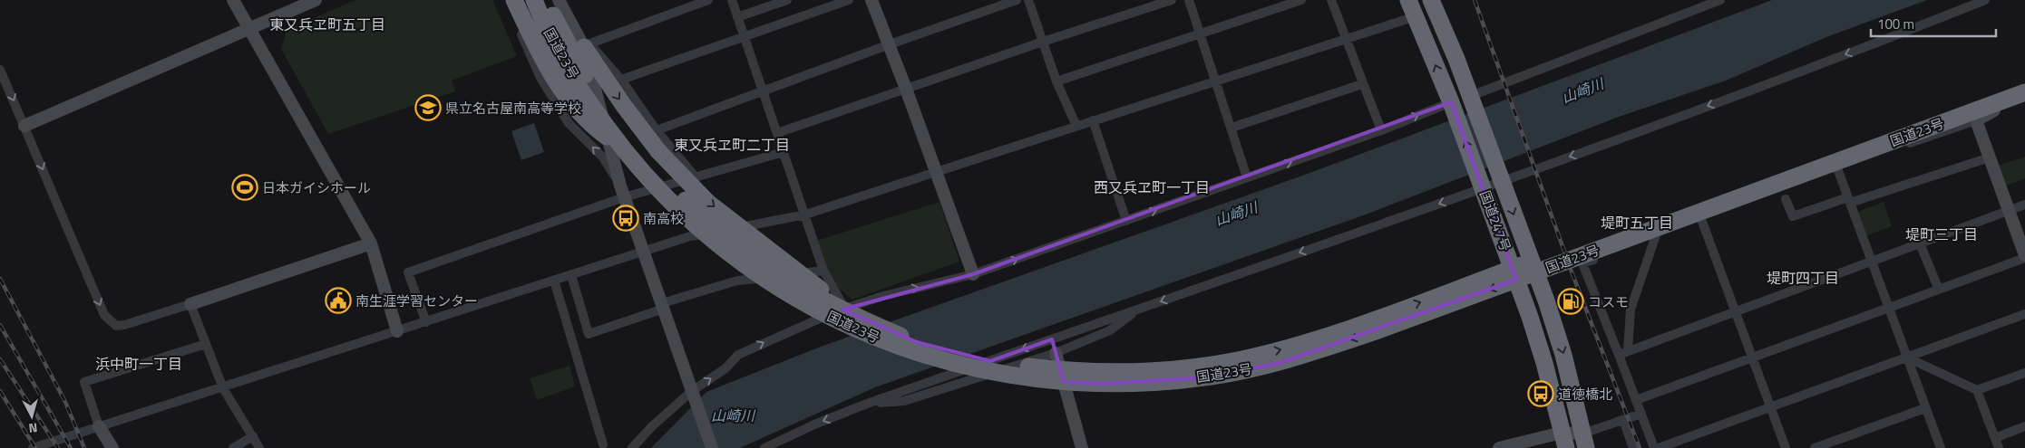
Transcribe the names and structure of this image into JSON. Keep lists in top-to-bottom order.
{
  "streets": {
    "highway": ["国道23号", "国道247号"]
  },
  "districts": [
    "東又兵ヱ町五丁目",
    "東又兵ヱ町二丁目",
    "西又兵ヱ町一丁目",
    "堤町五丁目",
    "堤町三丁目",
    "堤町四丁目",
    "浜中町一丁目"
  ],
  "water": ["山崎川"],
  "places": {
    "school or university": ["県立名古屋南高等学校"],
    "sports": ["日本ガイシホール"],
    "bus stop": ["南高校", "道徳橋北"],
    "public building": ["南生涯学習センター"],
    "fuel station": ["コスモ"]
  },
  "scale_bar": "100 m",
  "north": "bottom"
}
